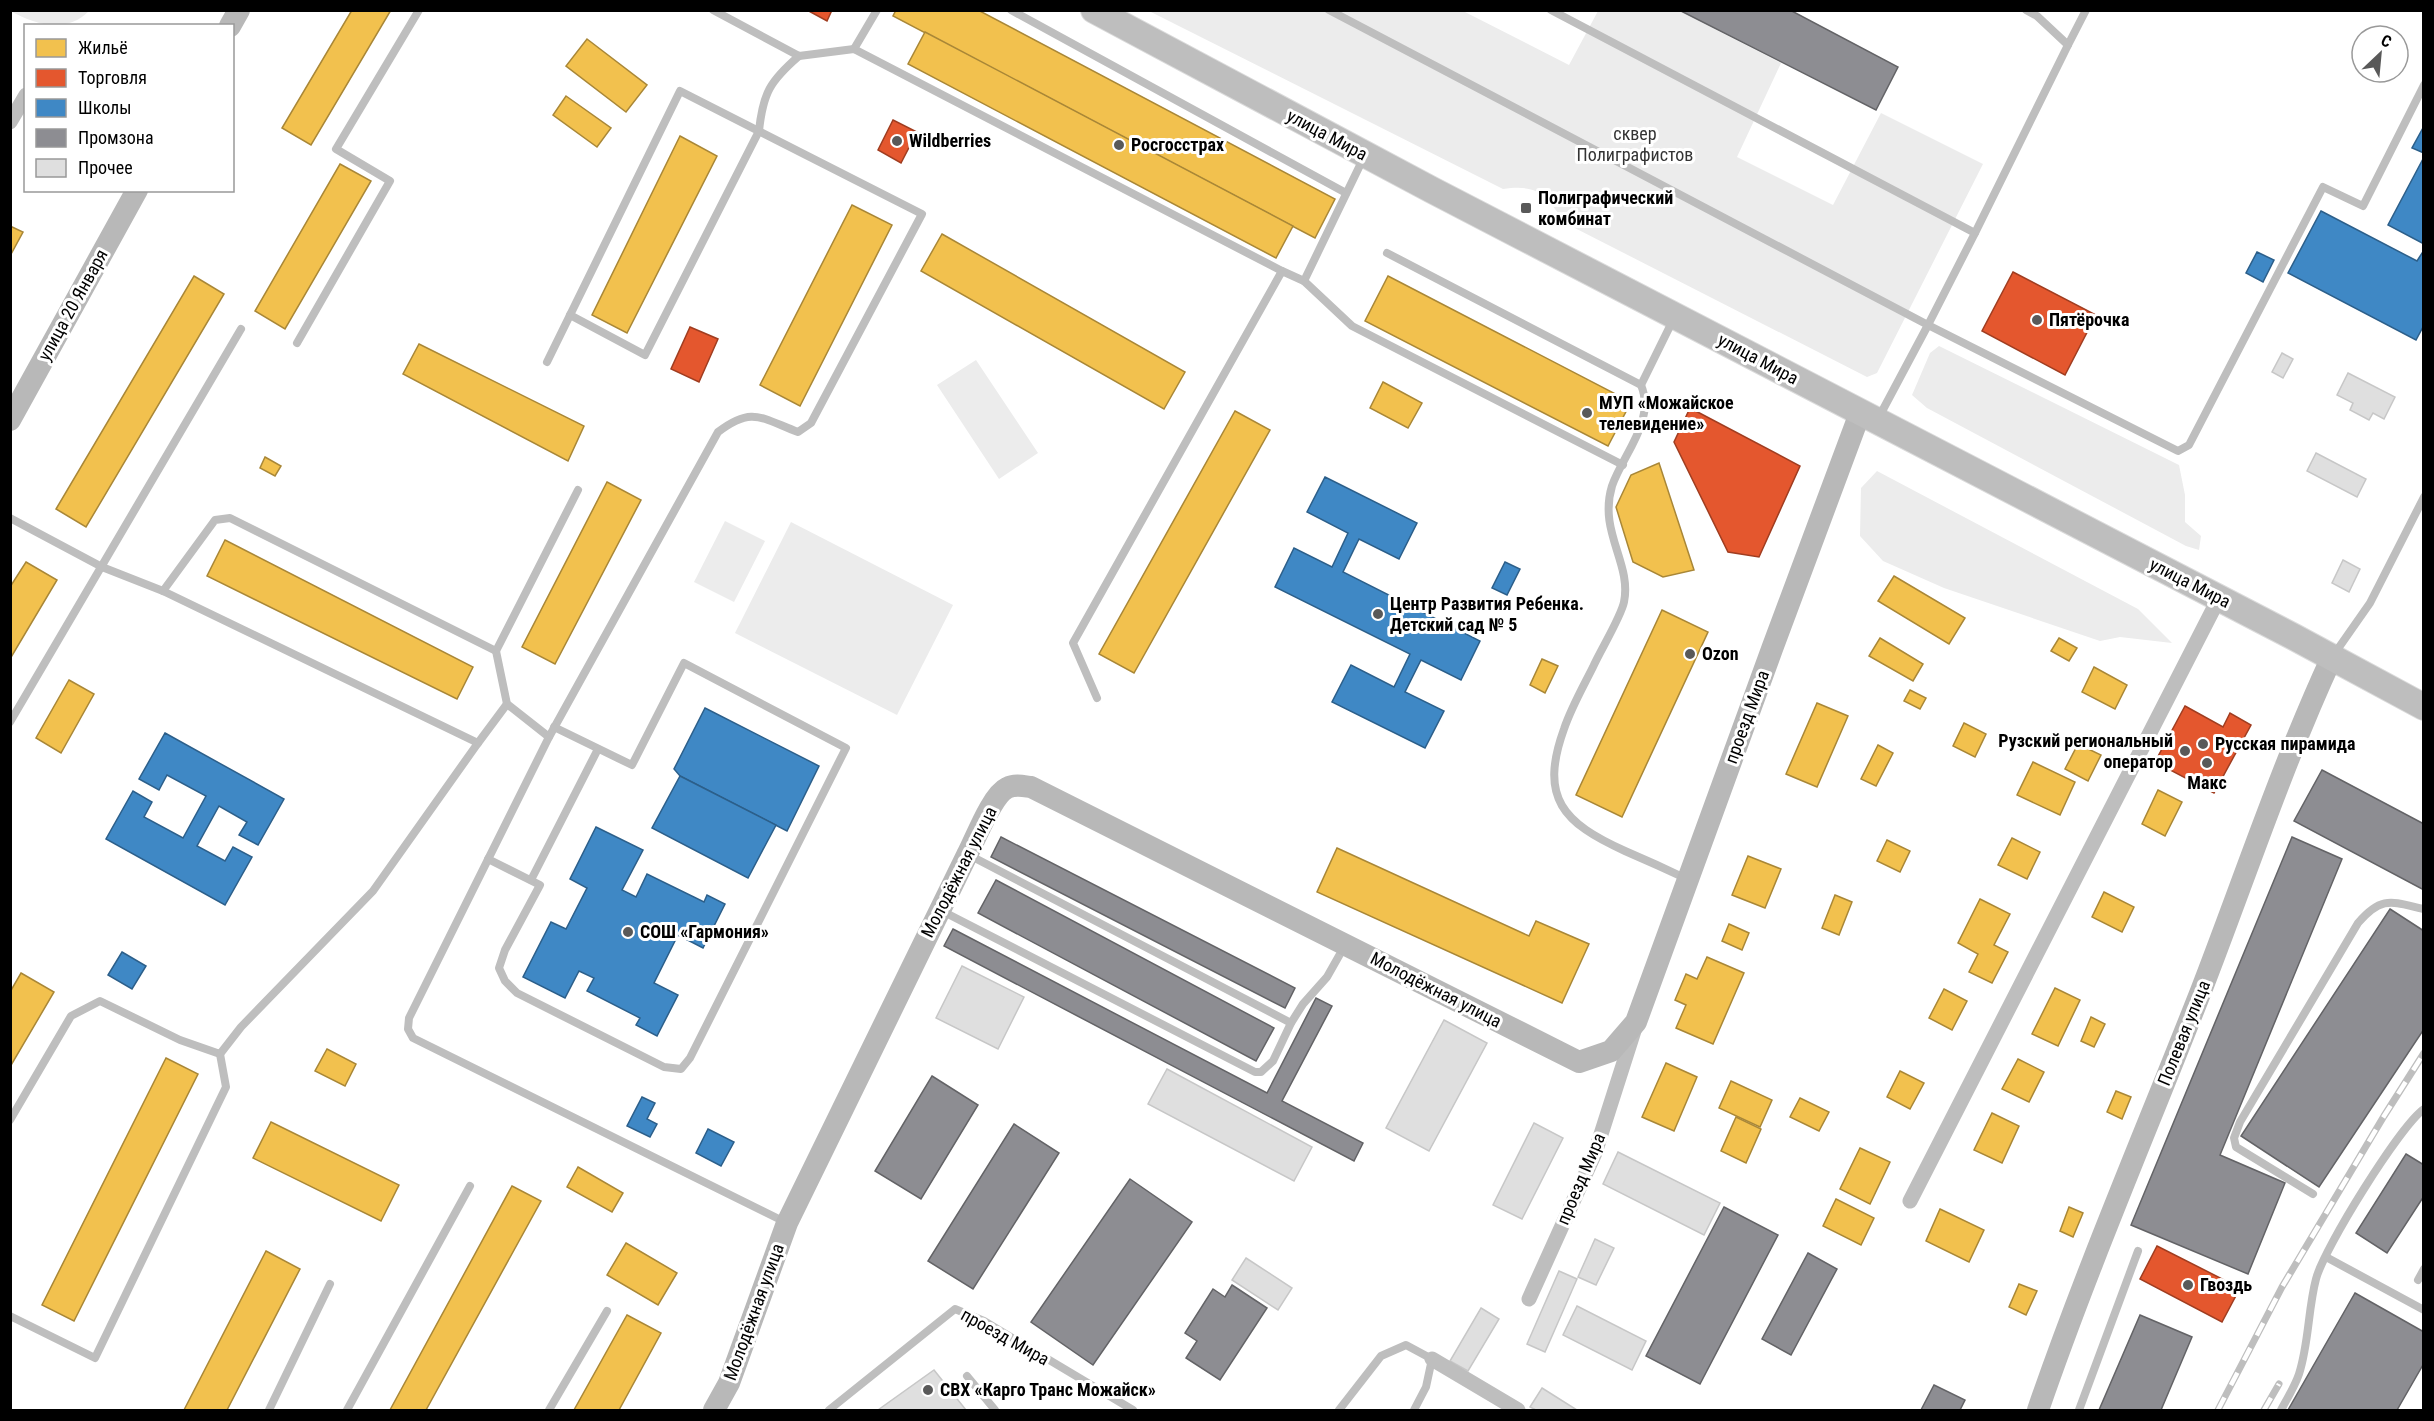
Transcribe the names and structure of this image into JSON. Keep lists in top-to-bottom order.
{
  "streets": {
    "main road": ["улица Мира"],
    "street": [
      "улица 20 Января",
      "проезд Мира",
      "Молодёжная улица",
      "Полевая улица"
    ]
  },
  "crossings": [
    ["улица Мира", "проезд Мира"],
    ["улица Мира", "Полевая улица"],
    ["проезд Мира", "Молодёжная улица"]
  ],
  "parks": ["сквер Полиграфистов"],
  "places": {
    "other": [
      "Wildberries",
      "Росгосстрах",
      "Пятёрочка",
      "МУП «Можайское телевидение»",
      "Центр Развития Ребенка. Детский сад № 5",
      "Ozon",
      "Русская пирамида",
      "Рузский региональный оператор",
      "Макс",
      "СОШ «Гармония»",
      "Гвоздь",
      "СВХ «Карго Транс Можайск»"
    ],
    "transit": ["Полиграфический комбинат"]
  },
  "legend": [
    "Жильё",
    "Торговля",
    "Школы",
    "Промзона",
    "Прочее"
  ],
  "north": "top right"
}
